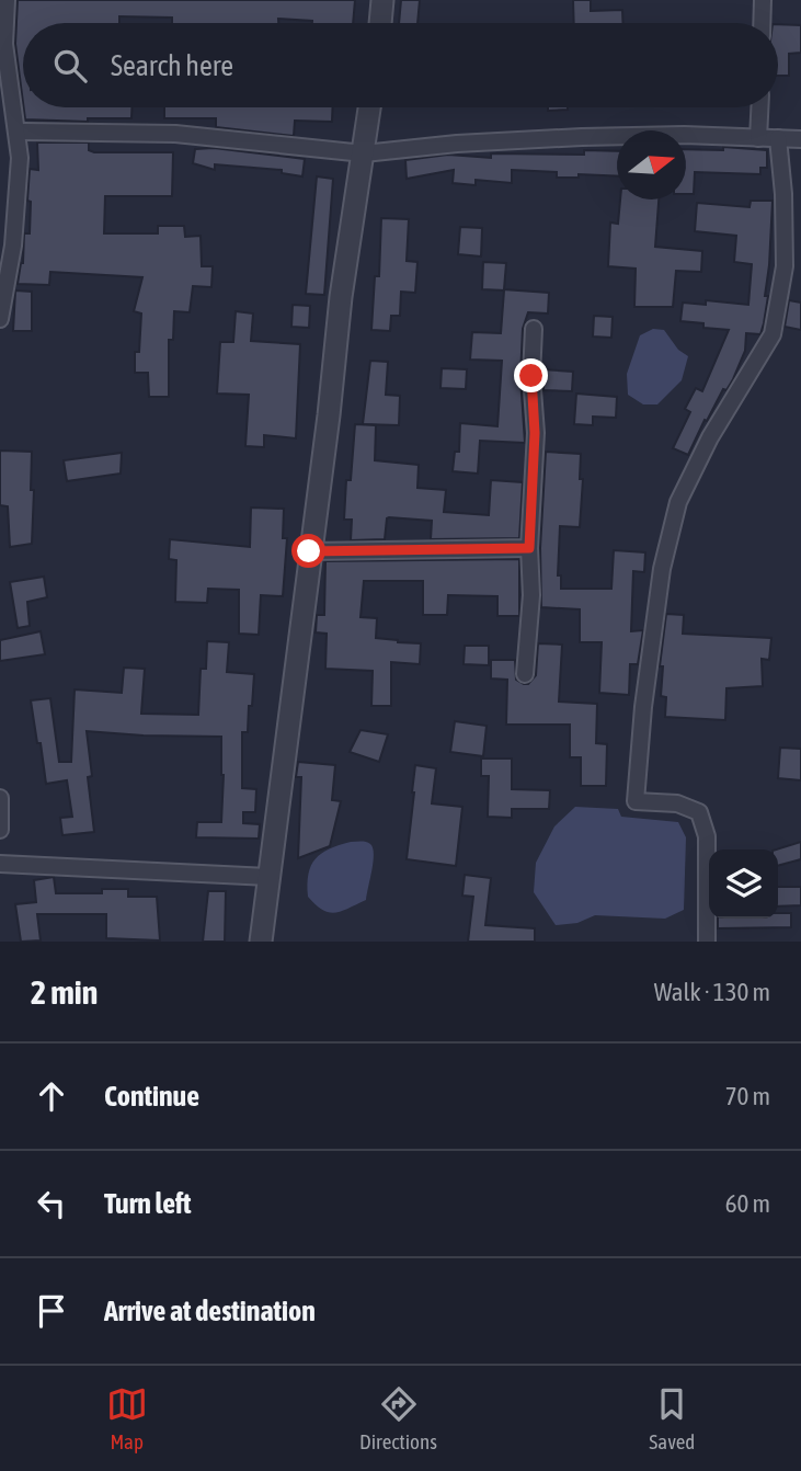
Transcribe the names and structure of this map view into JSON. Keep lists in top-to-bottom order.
{
  "north": "right",
  "page": {
    "search": "Search here",
    "heading": ["2 min", "Walk · 130 m"],
    "list": [
      ["Continue", "70 m"],
      ["Turn left", "60 m"],
      "Arrive at destination"
    ],
    "nav": ["Map", "Directions", "Saved"]
  }
}
